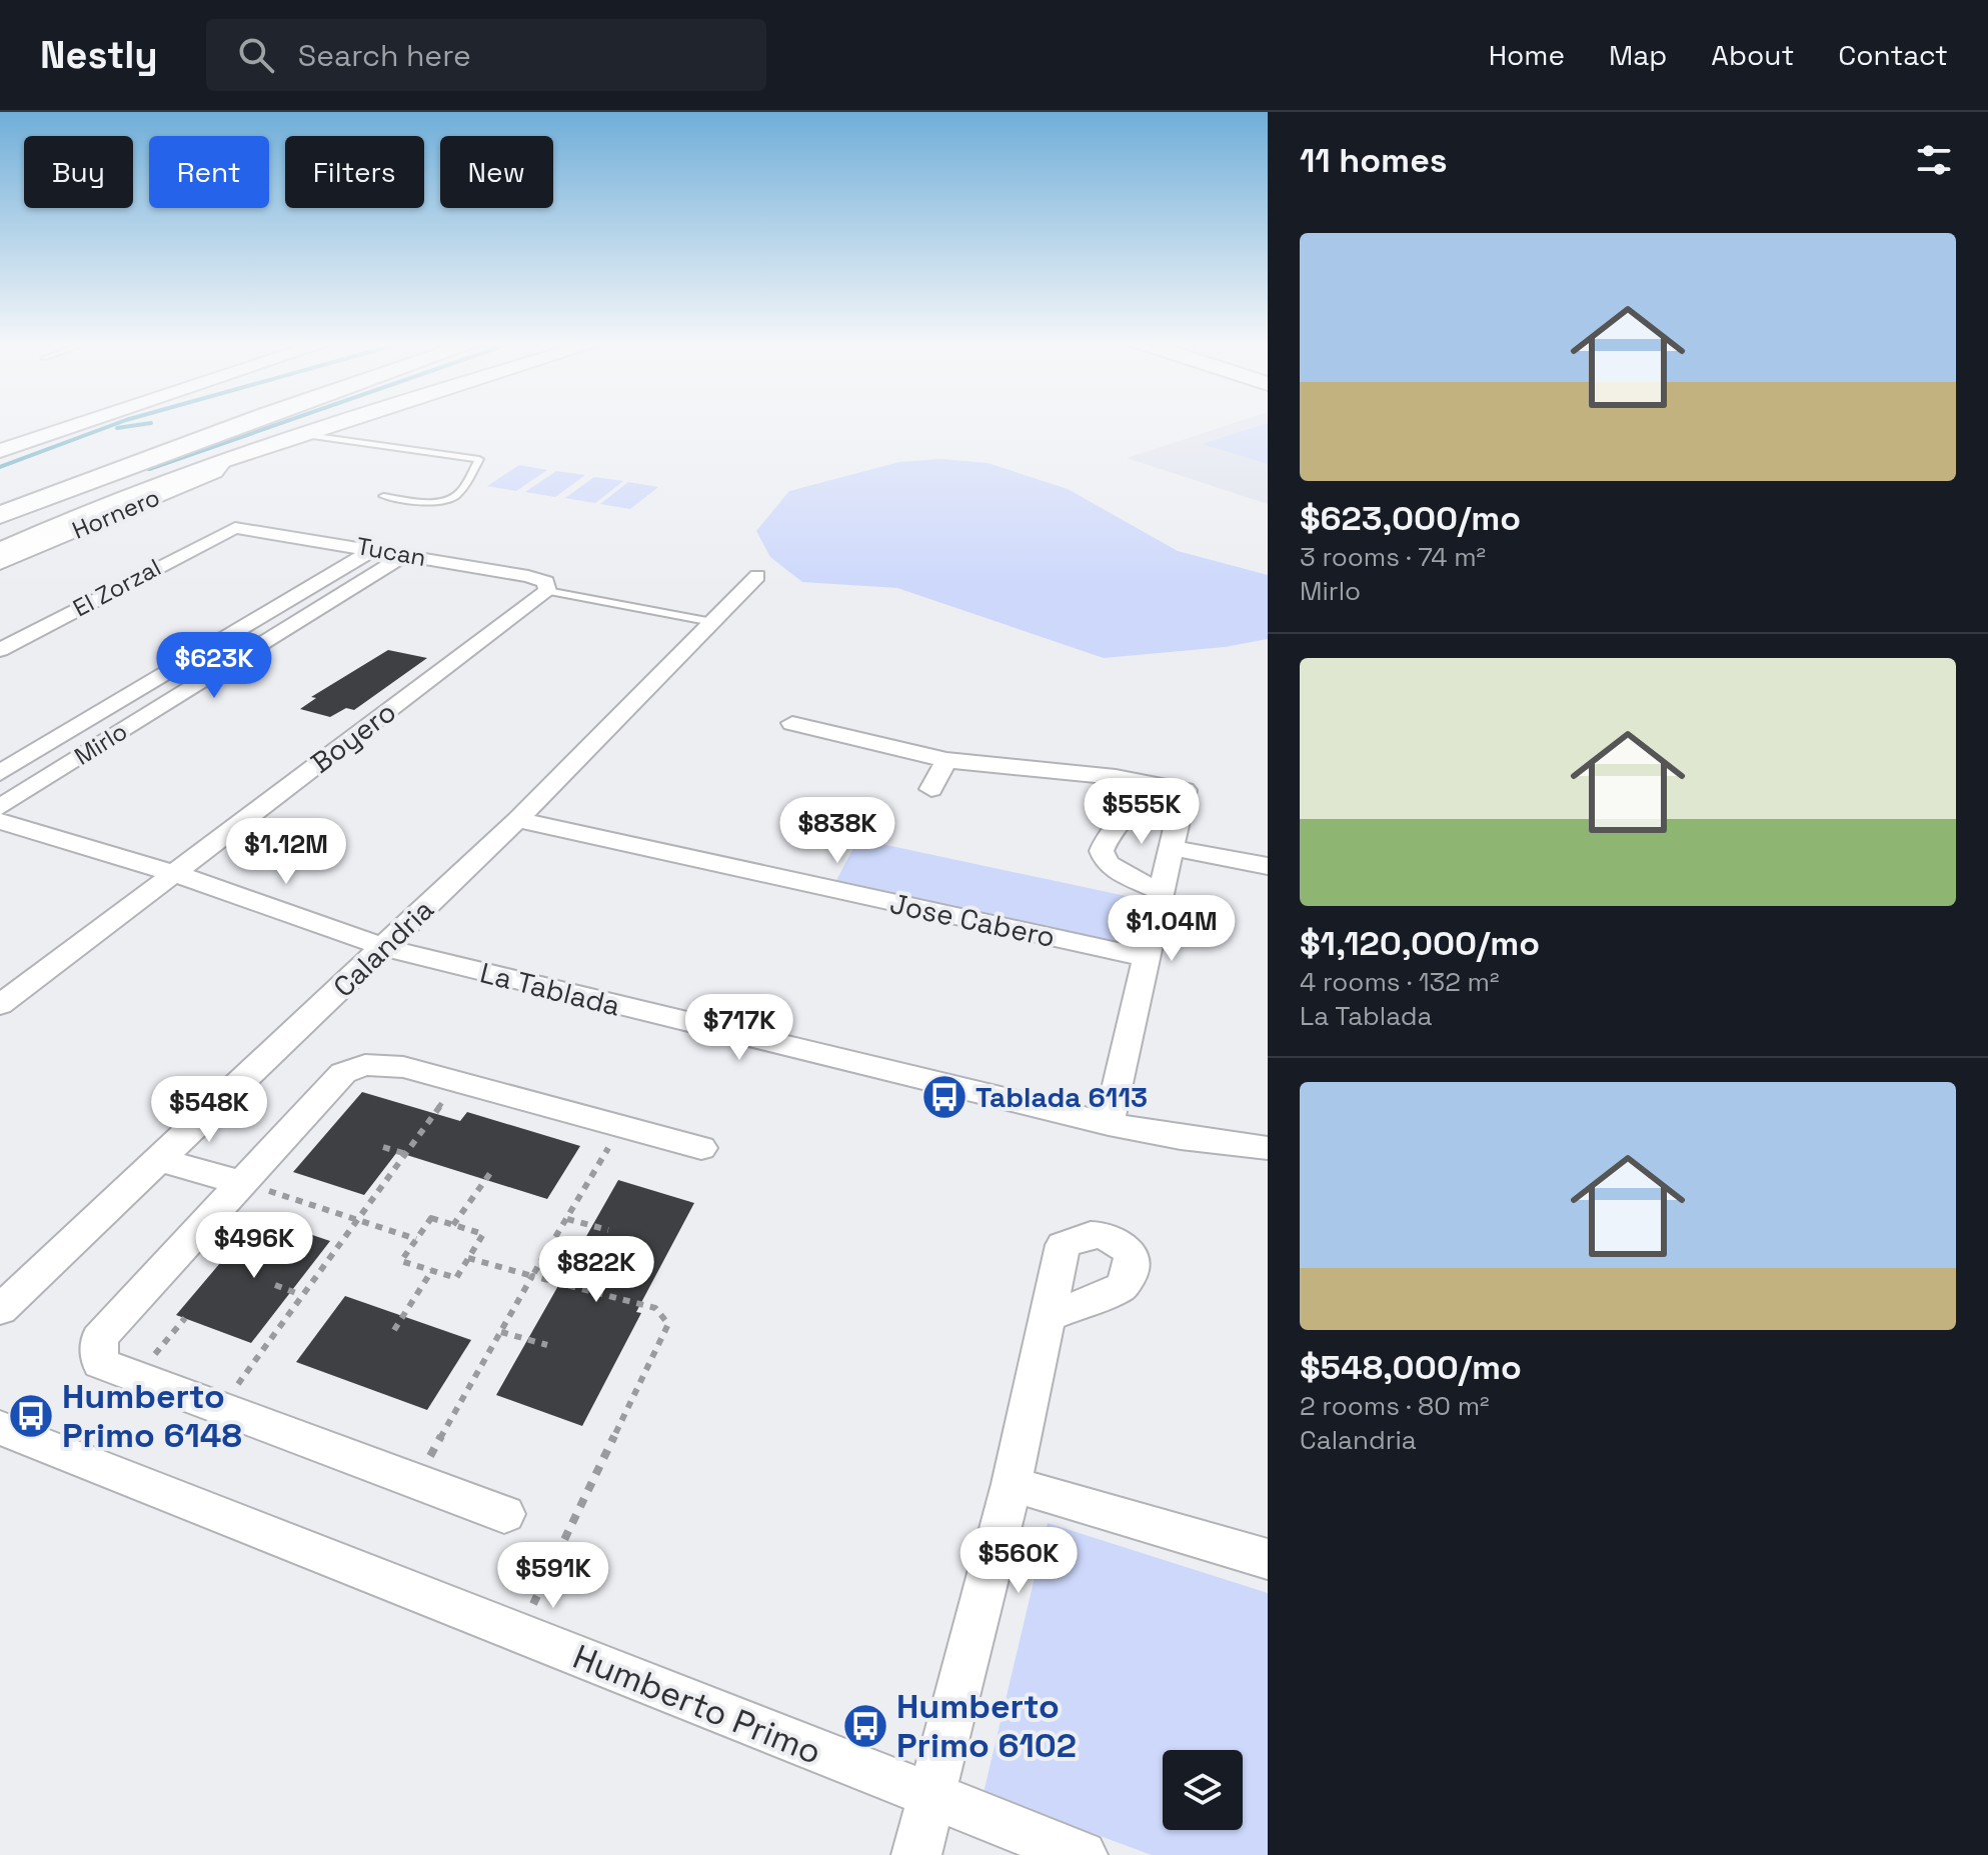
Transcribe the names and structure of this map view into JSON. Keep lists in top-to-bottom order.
{
  "streets": {
    "street": [
      "Hornero",
      "Tucan",
      "El Zorzal",
      "Boyero",
      "Mirlo",
      "Jose Cabero",
      "Calandria",
      "La Tablada",
      "Humberto Primo"
    ]
  },
  "crossings": [
    ["Tucan", "El Zorzal"],
    ["Tucan", "Boyero"],
    ["Tucan", "Mirlo"],
    ["Boyero", "La Tablada"],
    ["Jose Cabero", "Calandria"],
    ["Calandria", "La Tablada"]
  ],
  "places": {
    "bus stop": ["Tablada 6113", "Humberto Primo 6148", "Humberto Primo 6102"]
  },
  "page": {
    "header": "Nestly",
    "search": "Search here",
    "nav": [
      "Home",
      "Map",
      "About",
      "Contact"
    ],
    "heading": "11 homes",
    "chip": [
      "Buy",
      "Rent",
      "Filters",
      "New"
    ],
    "list": [
      {
        "name": "$623,000/mo",
        "note": "3 rooms · 74 m² · Mirlo"
      },
      {
        "name": "$1,120,000/mo",
        "note": "4 rooms · 132 m² · La Tablada"
      },
      {
        "name": "$548,000/mo",
        "note": "2 rooms · 80 m² · Calandria"
      }
    ],
    "price": [
      "$623K",
      "$555K",
      "$838K",
      "$1.12M",
      "$1.04M",
      "$717K",
      "$548K",
      "$496K",
      "$822K",
      "$560K",
      "$591K"
    ]
  }
}
